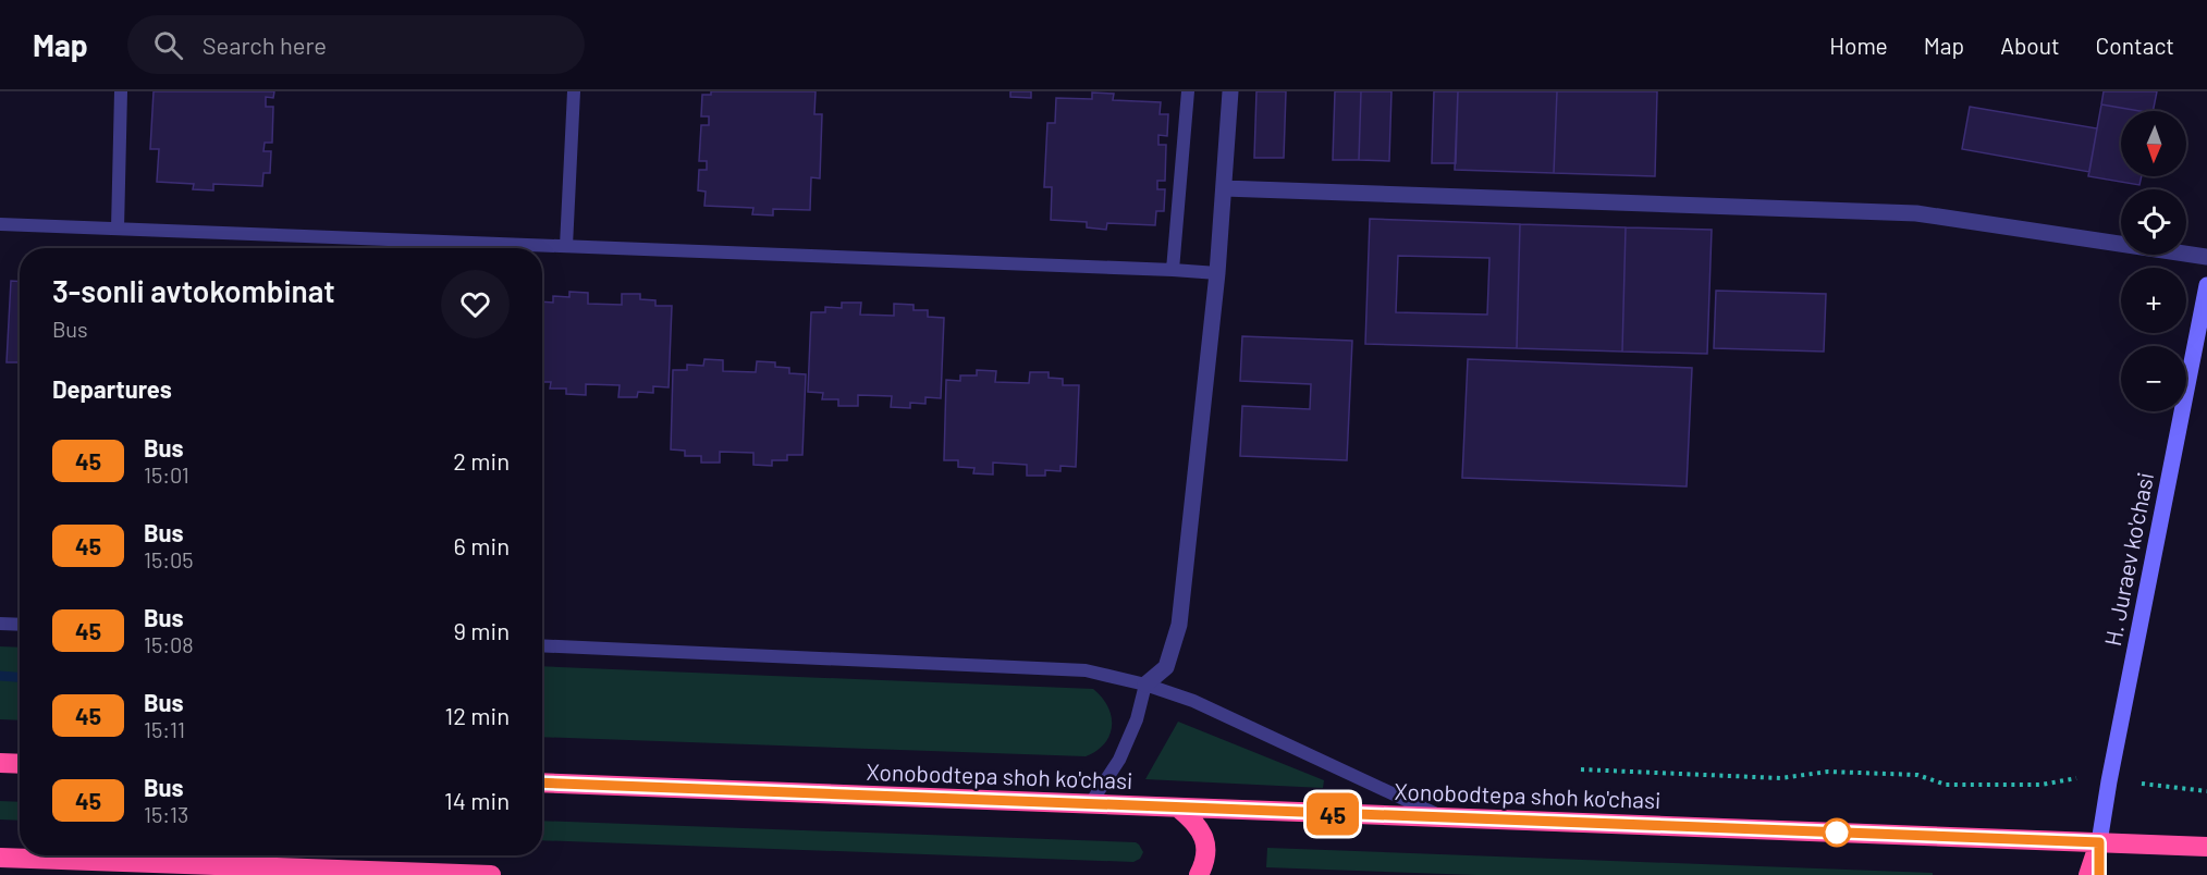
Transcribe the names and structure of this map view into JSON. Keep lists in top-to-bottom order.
{
  "streets": {
    "highway": ["Xonobodtepa shoh ko'chasi"],
    "street": ["H. Juraev ko'chasi"]
  },
  "crossings": [
    ["H. Juraev ko'chasi", "Xonobodtepa shoh ko'chasi"]
  ],
  "lines": ["bus line 45"],
  "north": "bottom",
  "page": {
    "header": "Map",
    "search": "Search here",
    "nav": [
      "Home",
      "Map",
      "About",
      "Contact"
    ],
    "on_map": "45",
    "map_buttons": ["+", "−"],
    "heading": [
      ["3-sonli avtokombinat", "Bus"],
      "Departures"
    ],
    "list": [
      {
        "mark": "45",
        "name": "Bus",
        "note": "15:01",
        "value": "2 min"
      },
      {
        "mark": "45",
        "name": "Bus",
        "note": "15:05",
        "value": "6 min"
      },
      {
        "mark": "45",
        "name": "Bus",
        "note": "15:08",
        "value": "9 min"
      },
      {
        "mark": "45",
        "name": "Bus",
        "note": "15:11",
        "value": "12 min"
      },
      {
        "mark": "45",
        "name": "Bus",
        "note": "15:13",
        "value": "14 min"
      }
    ]
  }
}
